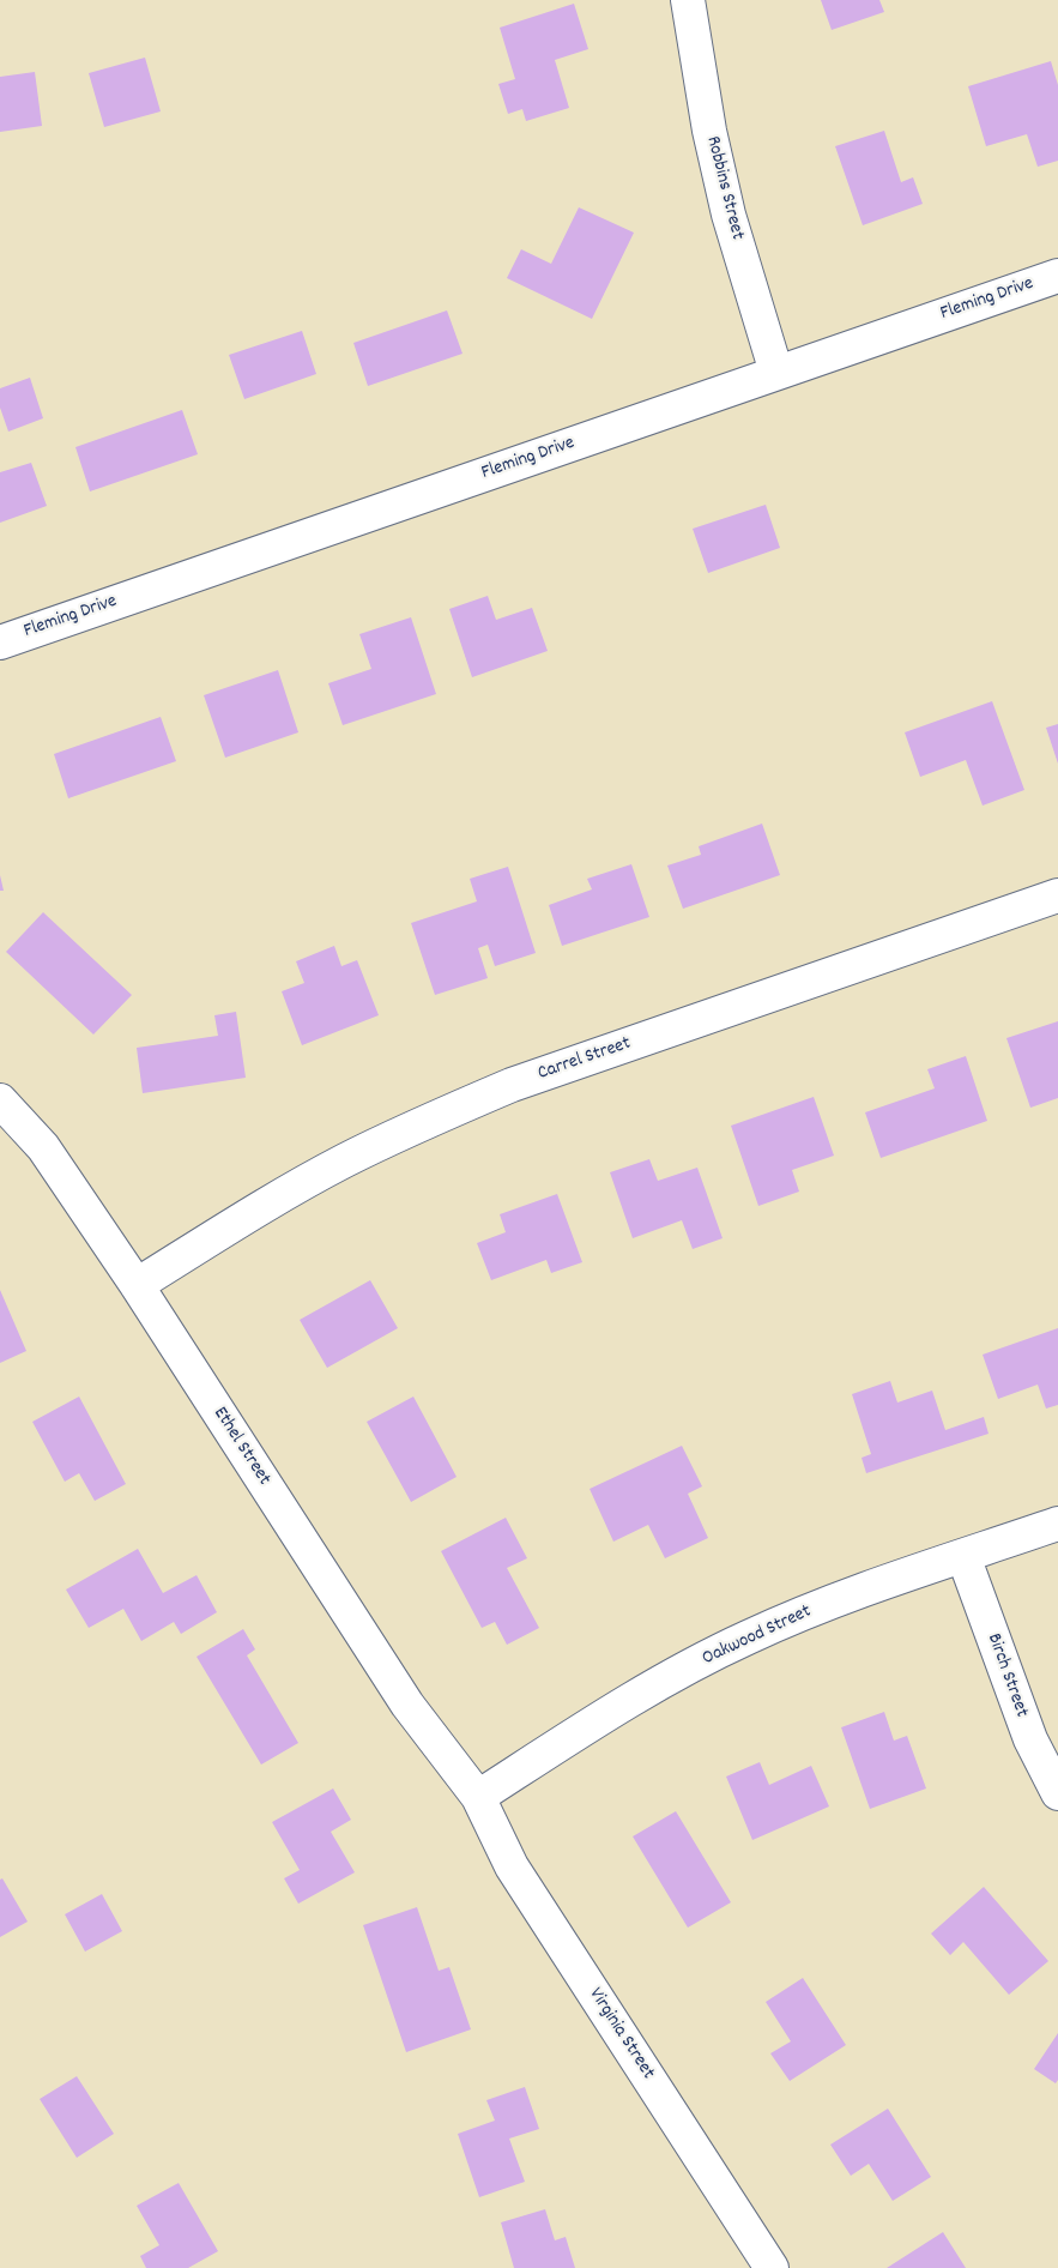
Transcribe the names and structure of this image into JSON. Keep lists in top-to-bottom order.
{
  "streets": {
    "street": [
      "Robbins Street",
      "Fleming Drive",
      "Carrel Street",
      "Ethel Street",
      "Oakwood Street",
      "Birch Street",
      "Virginia Street"
    ]
  },
  "crossings": [
    ["Robbins Street", "Fleming Drive"],
    ["Carrel Street", "Ethel Street"],
    ["Ethel Street", "Oakwood Street"],
    ["Ethel Street", "Virginia Street"],
    ["Oakwood Street", "Birch Street"],
    ["Oakwood Street", "Virginia Street"]
  ]
}
